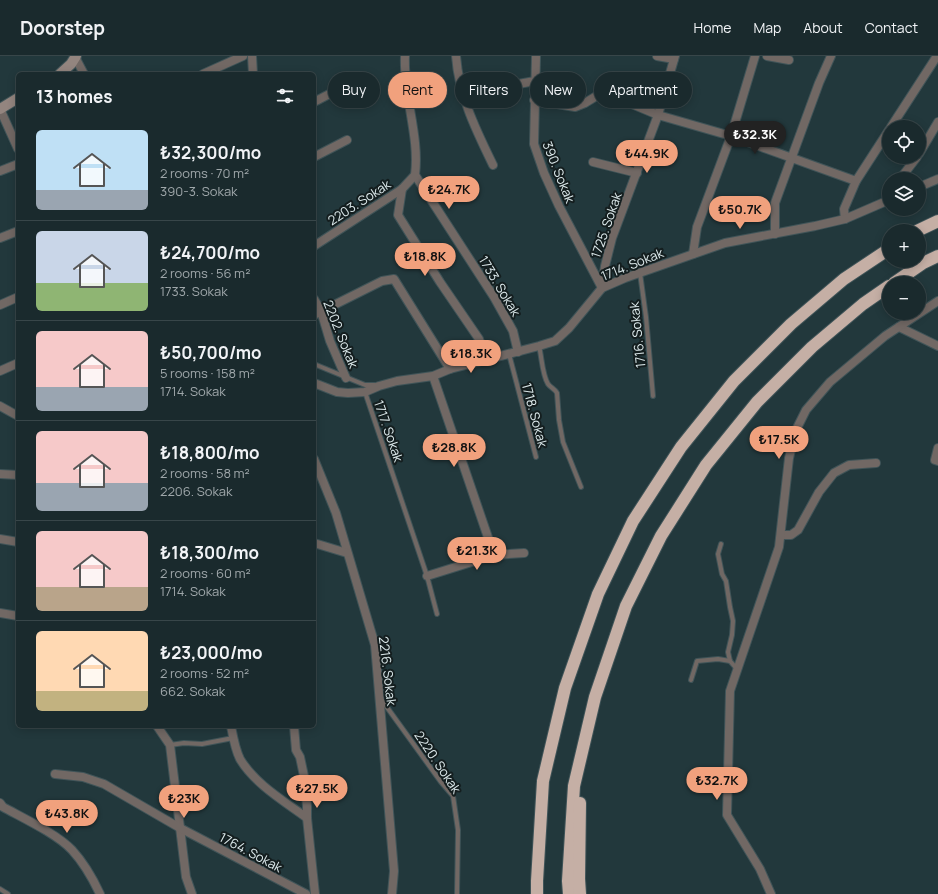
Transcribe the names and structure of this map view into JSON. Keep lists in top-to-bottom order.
{
  "streets": {
    "street": [
      "390. Sokak",
      "2203. Sokak",
      "1725. Sokak",
      "1714. Sokak",
      "1733. Sokak",
      "2202. Sokak",
      "2216. Sokak",
      "1764. Sokak"
    ],
    "lane": [
      "1716. Sokak",
      "1718. Sokak",
      "1717. Sokak",
      "2220. Sokak"
    ]
  },
  "crossings": [
    ["390. Sokak", "1725. Sokak"],
    ["390. Sokak", "1714. Sokak"],
    ["2203. Sokak", "1733. Sokak"],
    ["1725. Sokak", "1714. Sokak"],
    ["1714. Sokak", "1733. Sokak"],
    ["1714. Sokak", "2202. Sokak"],
    ["1714. Sokak", "1716. Sokak"],
    ["1714. Sokak", "1718. Sokak"],
    ["1714. Sokak", "1717. Sokak"],
    ["2216. Sokak", "2220. Sokak"]
  ],
  "page": {
    "header": "Doorstep",
    "nav": [
      "Home",
      "Map",
      "About",
      "Contact"
    ],
    "chip": [
      "Buy",
      "Rent",
      "Filters",
      "New",
      "Apartment"
    ],
    "heading": "13 homes",
    "map_buttons": ["+", "−"],
    "list": [
      {
        "name": "₺32,300/mo",
        "note": "2 rooms · 70 m² · 390-3. Sokak"
      },
      {
        "name": "₺24,700/mo",
        "note": "2 rooms · 56 m² · 1733. Sokak"
      },
      {
        "name": "₺50,700/mo",
        "note": "5 rooms · 158 m² · 1714. Sokak"
      },
      {
        "name": "₺18,800/mo",
        "note": "2 rooms · 58 m² · 2206. Sokak"
      },
      {
        "name": "₺18,300/mo",
        "note": "2 rooms · 60 m² · 1714. Sokak"
      },
      {
        "name": "₺23,000/mo",
        "note": "2 rooms · 52 m² · 662. Sokak"
      }
    ],
    "price": [
      "₺32.3K",
      "₺44.9K",
      "₺24.7K",
      "₺50.7K",
      "₺18.8K",
      "₺18.3K",
      "₺17.5K",
      "₺28.8K",
      "₺21.3K",
      "₺32.7K",
      "₺27.5K",
      "₺23K",
      "₺43.8K"
    ]
  }
}
